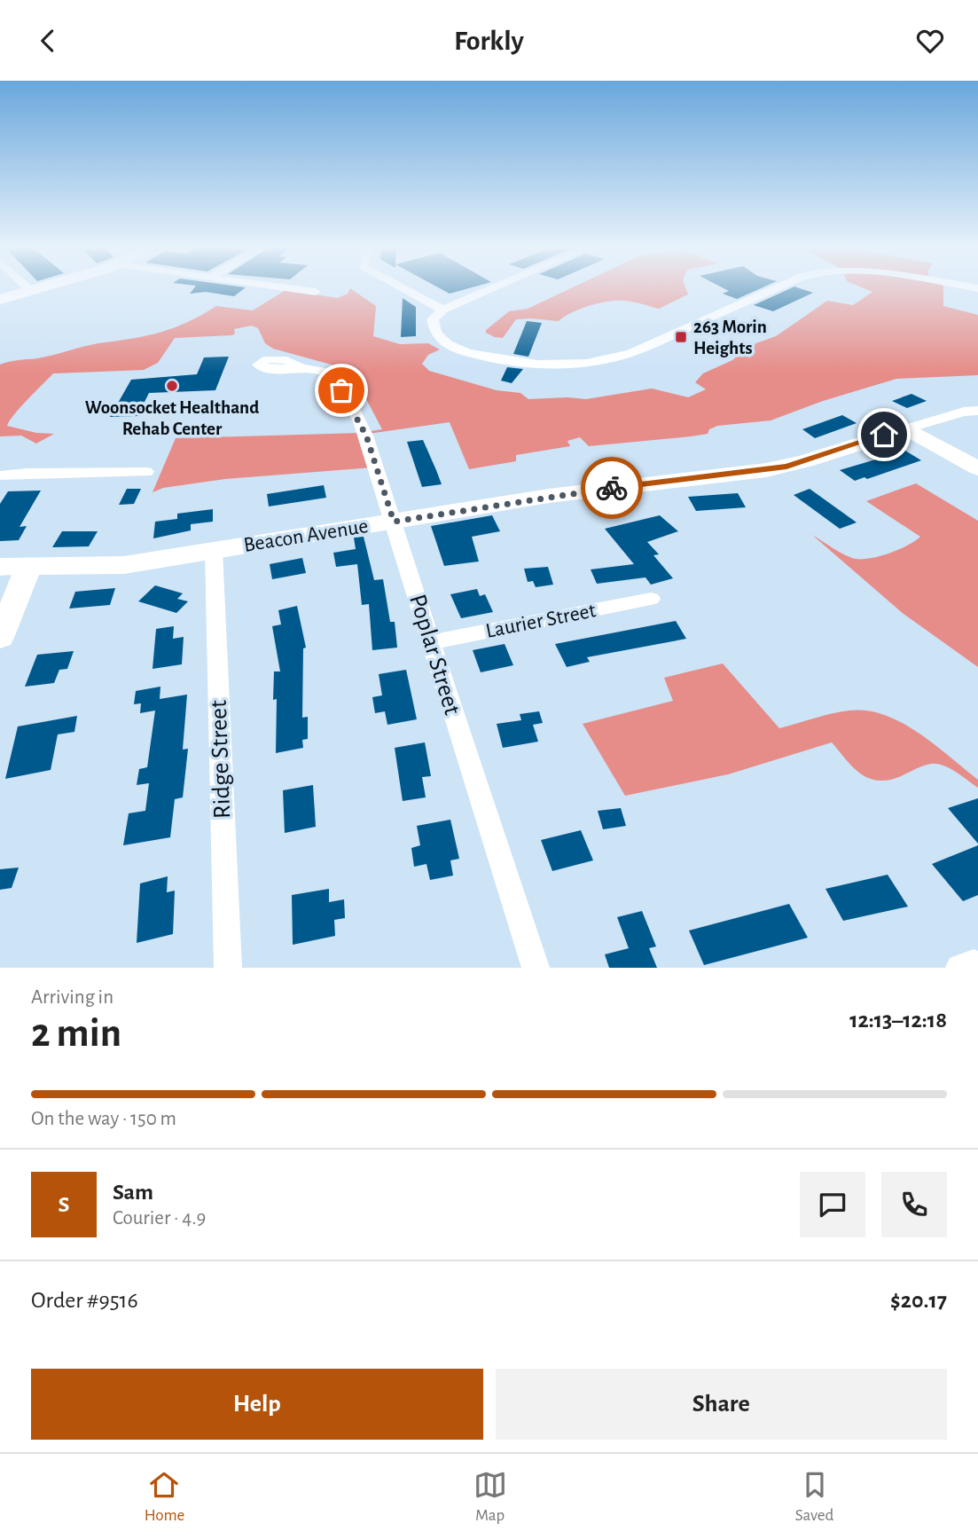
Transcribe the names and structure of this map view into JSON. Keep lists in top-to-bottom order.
{
  "streets": {
    "street": [
      "Beacon Avenue",
      "Laurier Street",
      "Poplar Street",
      "Ridge Street"
    ]
  },
  "crossings": [
    ["Beacon Avenue", "Poplar Street"],
    ["Beacon Avenue", "Ridge Street"],
    ["Laurier Street", "Poplar Street"]
  ],
  "places": {
    "transit": ["263 Morin Heights"],
    "other": ["Woonsocket Healthand Rehab Center"]
  },
  "page": {
    "header": "Forkly",
    "heading": ["2 min", "Arriving in", "12:13–12:18"],
    "panel": [
      "Sam",
      "Courier · 4.9",
      "Order #9516",
      "$20.17"
    ],
    "bar": "On the way · 150 m",
    "round": "S",
    "buttons": ["Help", "Share"],
    "tabs": ["Home", "Map", "Saved"]
  }
}
